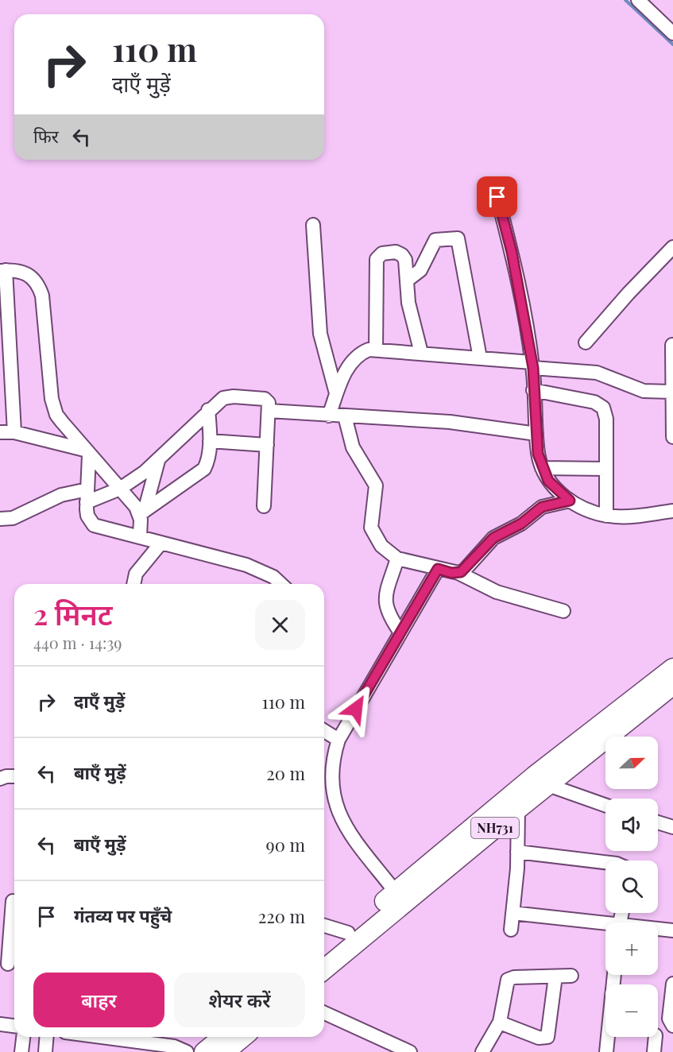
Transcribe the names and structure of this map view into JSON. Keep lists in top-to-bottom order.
{
  "streets": {
    "highway": ["NH731"]
  },
  "north": "right",
  "page": {
    "turn": ["110 m", "दाएँ मुड़ें"],
    "then": "फिर",
    "heading": ["2 मिनट", "440 m · 14:39"],
    "list": [
      {
        "name": "दाएँ मुड़ें",
        "value": "110 m"
      },
      {
        "name": "बाएँ मुड़ें",
        "value": "20 m"
      },
      {
        "name": "बाएँ मुड़ें",
        "value": "90 m"
      },
      {
        "name": "गंतव्य पर पहुँचे",
        "value": "220 m"
      }
    ],
    "map_buttons": ["+", "−"],
    "buttons": ["बाहर", "शेयर करें"]
  }
}
